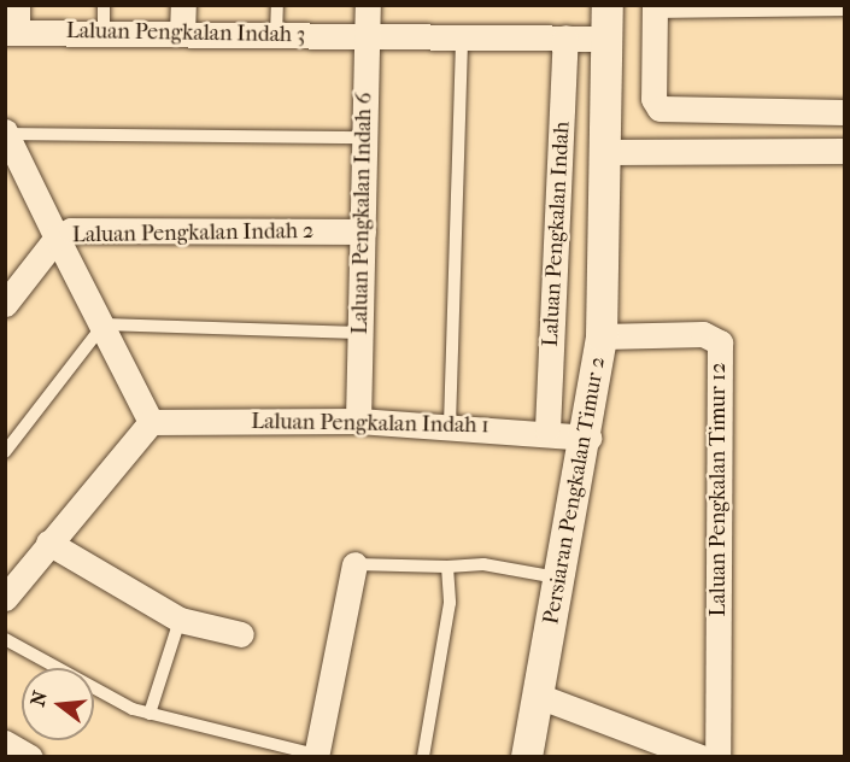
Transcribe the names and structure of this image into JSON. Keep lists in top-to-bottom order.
{
  "streets": {
    "street": [
      "Laluan Pengkalan Indah 3",
      "Laluan Pengkalan Indah 6",
      "Laluan Pengkalan Indah 2",
      "Laluan Pengkalan Indah",
      "Laluan Pengkalan Indah 1",
      "Laluan Pengkalan Timur 12",
      "Persiaran Pengkalan Timur 2"
    ]
  },
  "crossings": [
    ["Laluan Pengkalan Indah 3", "Laluan Pengkalan Indah 6"],
    ["Laluan Pengkalan Indah 3", "Laluan Pengkalan Indah"],
    ["Laluan Pengkalan Indah 3", "Persiaran Pengkalan Timur 2"],
    ["Laluan Pengkalan Indah 6", "Laluan Pengkalan Indah 2"],
    ["Laluan Pengkalan Indah 6", "Laluan Pengkalan Indah 1"],
    ["Laluan Pengkalan Indah 2", "Laluan Pengkalan Indah 1"],
    ["Laluan Pengkalan Indah", "Laluan Pengkalan Indah 1"],
    ["Laluan Pengkalan Indah 1", "Persiaran Pengkalan Timur 2"],
    ["Laluan Pengkalan Timur 12", "Persiaran Pengkalan Timur 2"]
  ],
  "north": "left"
}
